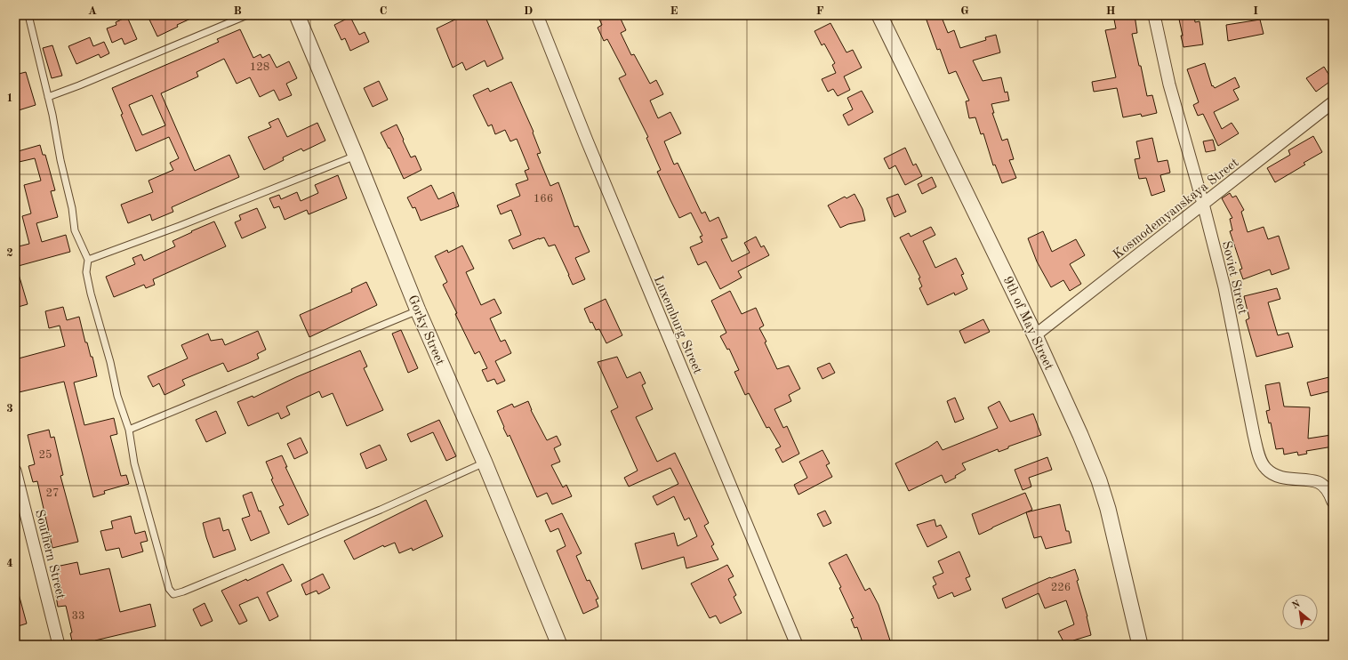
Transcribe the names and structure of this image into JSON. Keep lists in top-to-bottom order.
{
  "streets": {
    "street": [
      "Kosmodemyanskaya Street",
      "Soviet Street",
      "9th of May Street",
      "Luxemburg Street",
      "Gorky Street",
      "Southern Street"
    ]
  },
  "crossings": [
    ["Kosmodemyanskaya Street", "Soviet Street"],
    ["Kosmodemyanskaya Street", "9th of May Street"]
  ],
  "house_numbers": [
    "128",
    "166",
    "25",
    "27",
    "226",
    "33"
  ],
  "north": "top left",
  "grid": {
    "columns": [
      "A",
      "B",
      "C",
      "D",
      "E",
      "F",
      "G",
      "H",
      "I"
    ],
    "rows": [
      "1",
      "2",
      "3",
      "4"
    ]
  }
}
